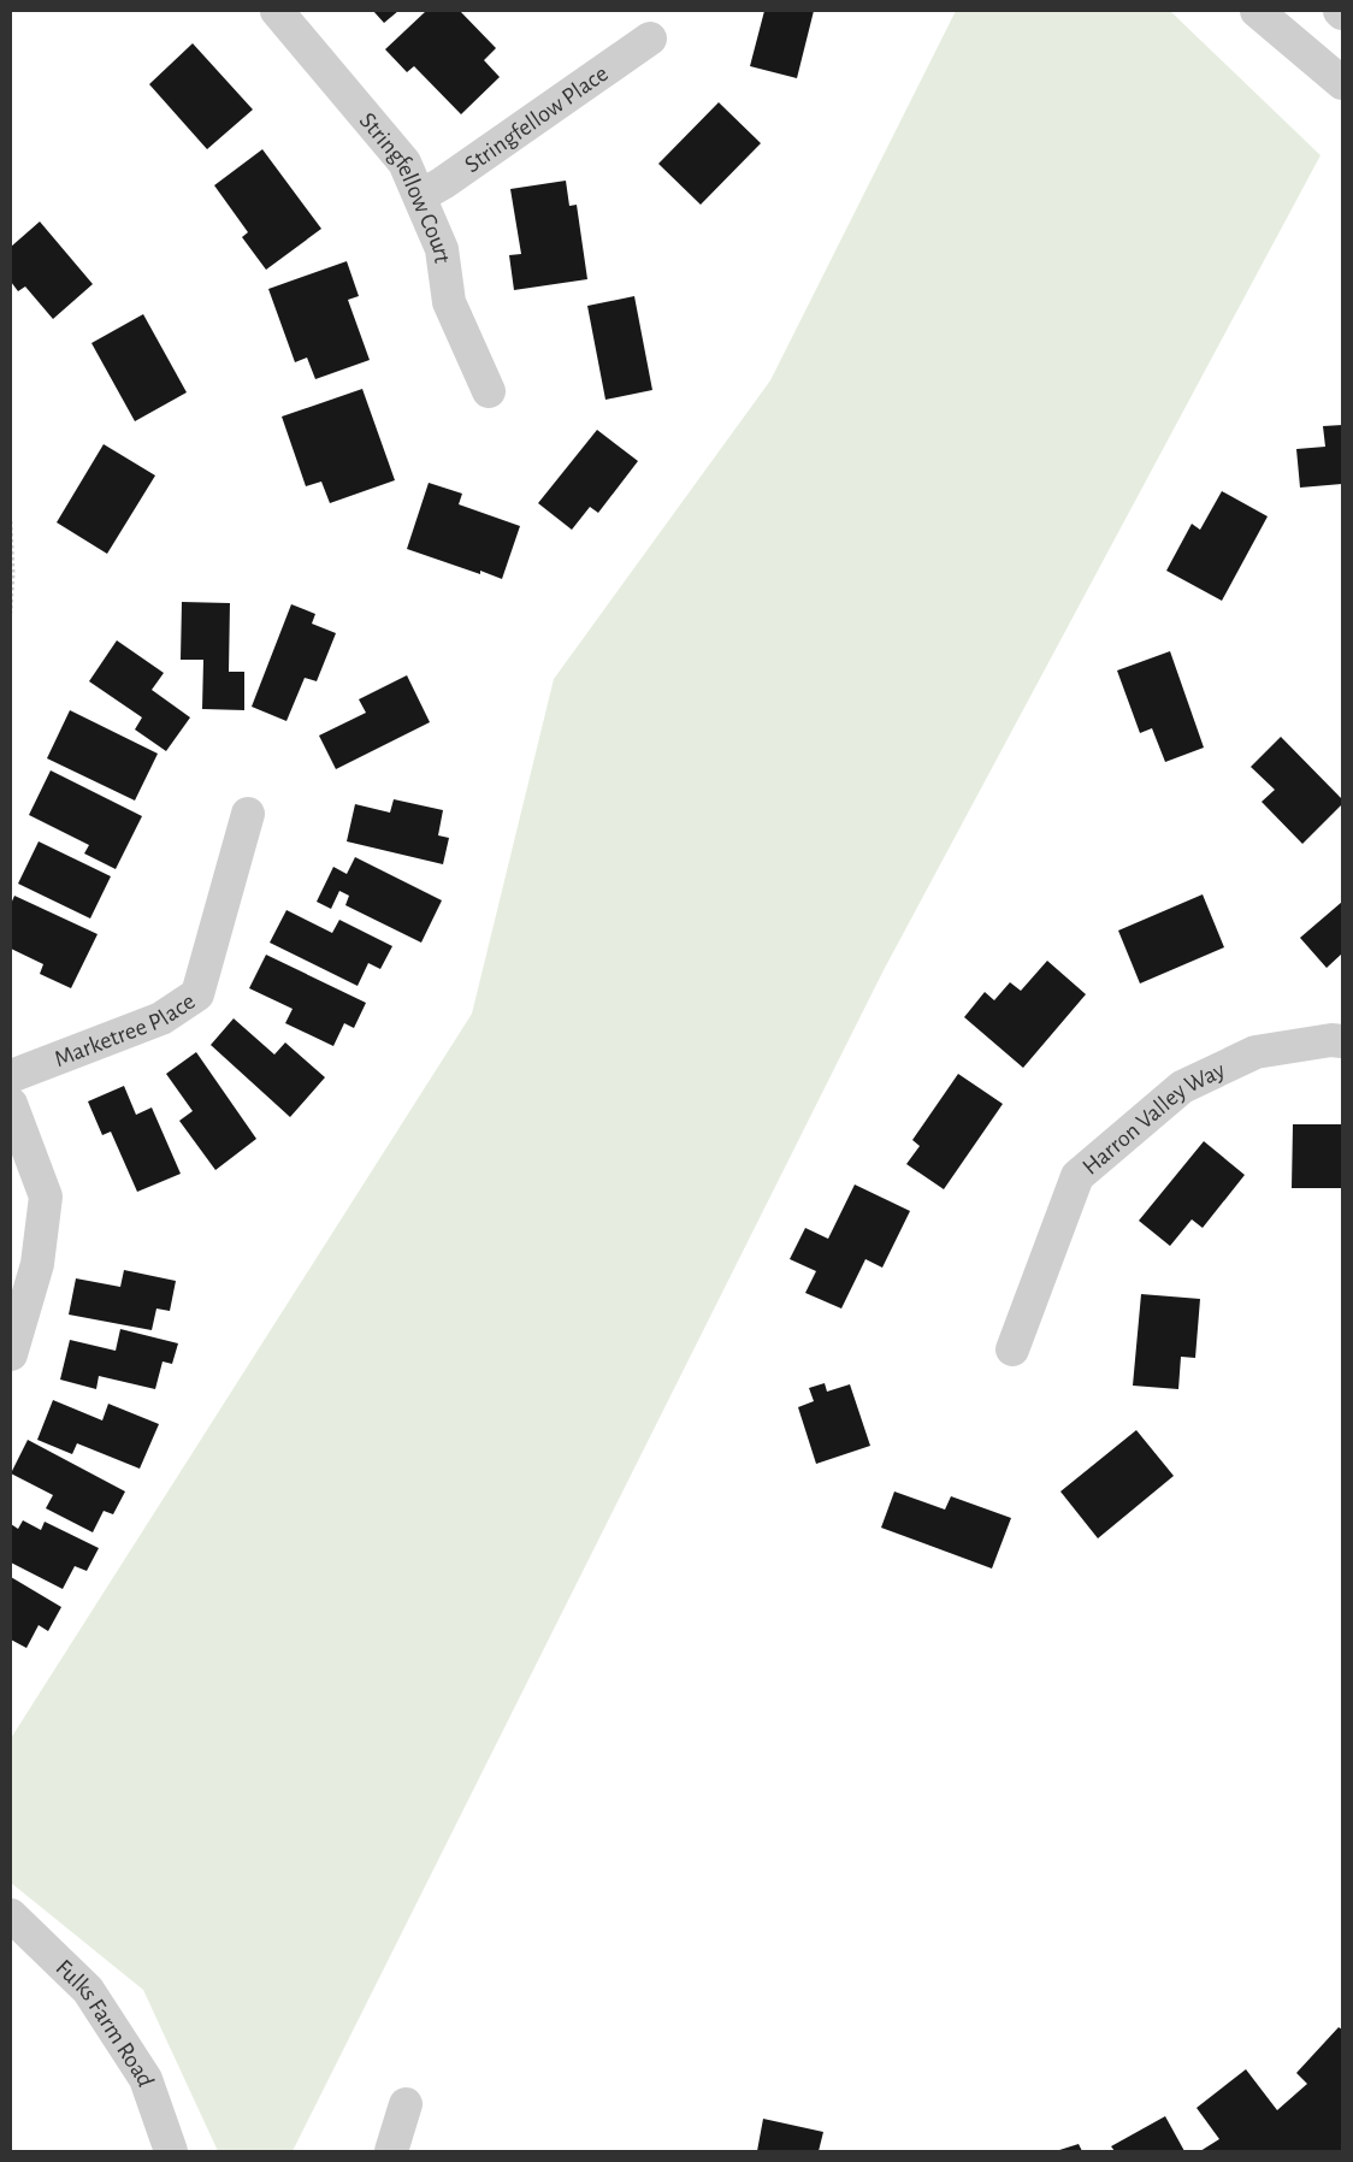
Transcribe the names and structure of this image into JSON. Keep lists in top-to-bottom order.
{
  "streets": {
    "street": [
      "Stringfellow Place",
      "Stringfellow Court",
      "Marketree Place",
      "Harron Valley Way",
      "Fulks Farm Road"
    ]
  },
  "crossings": [
    ["Stringfellow Place", "Stringfellow Court"]
  ]
}
